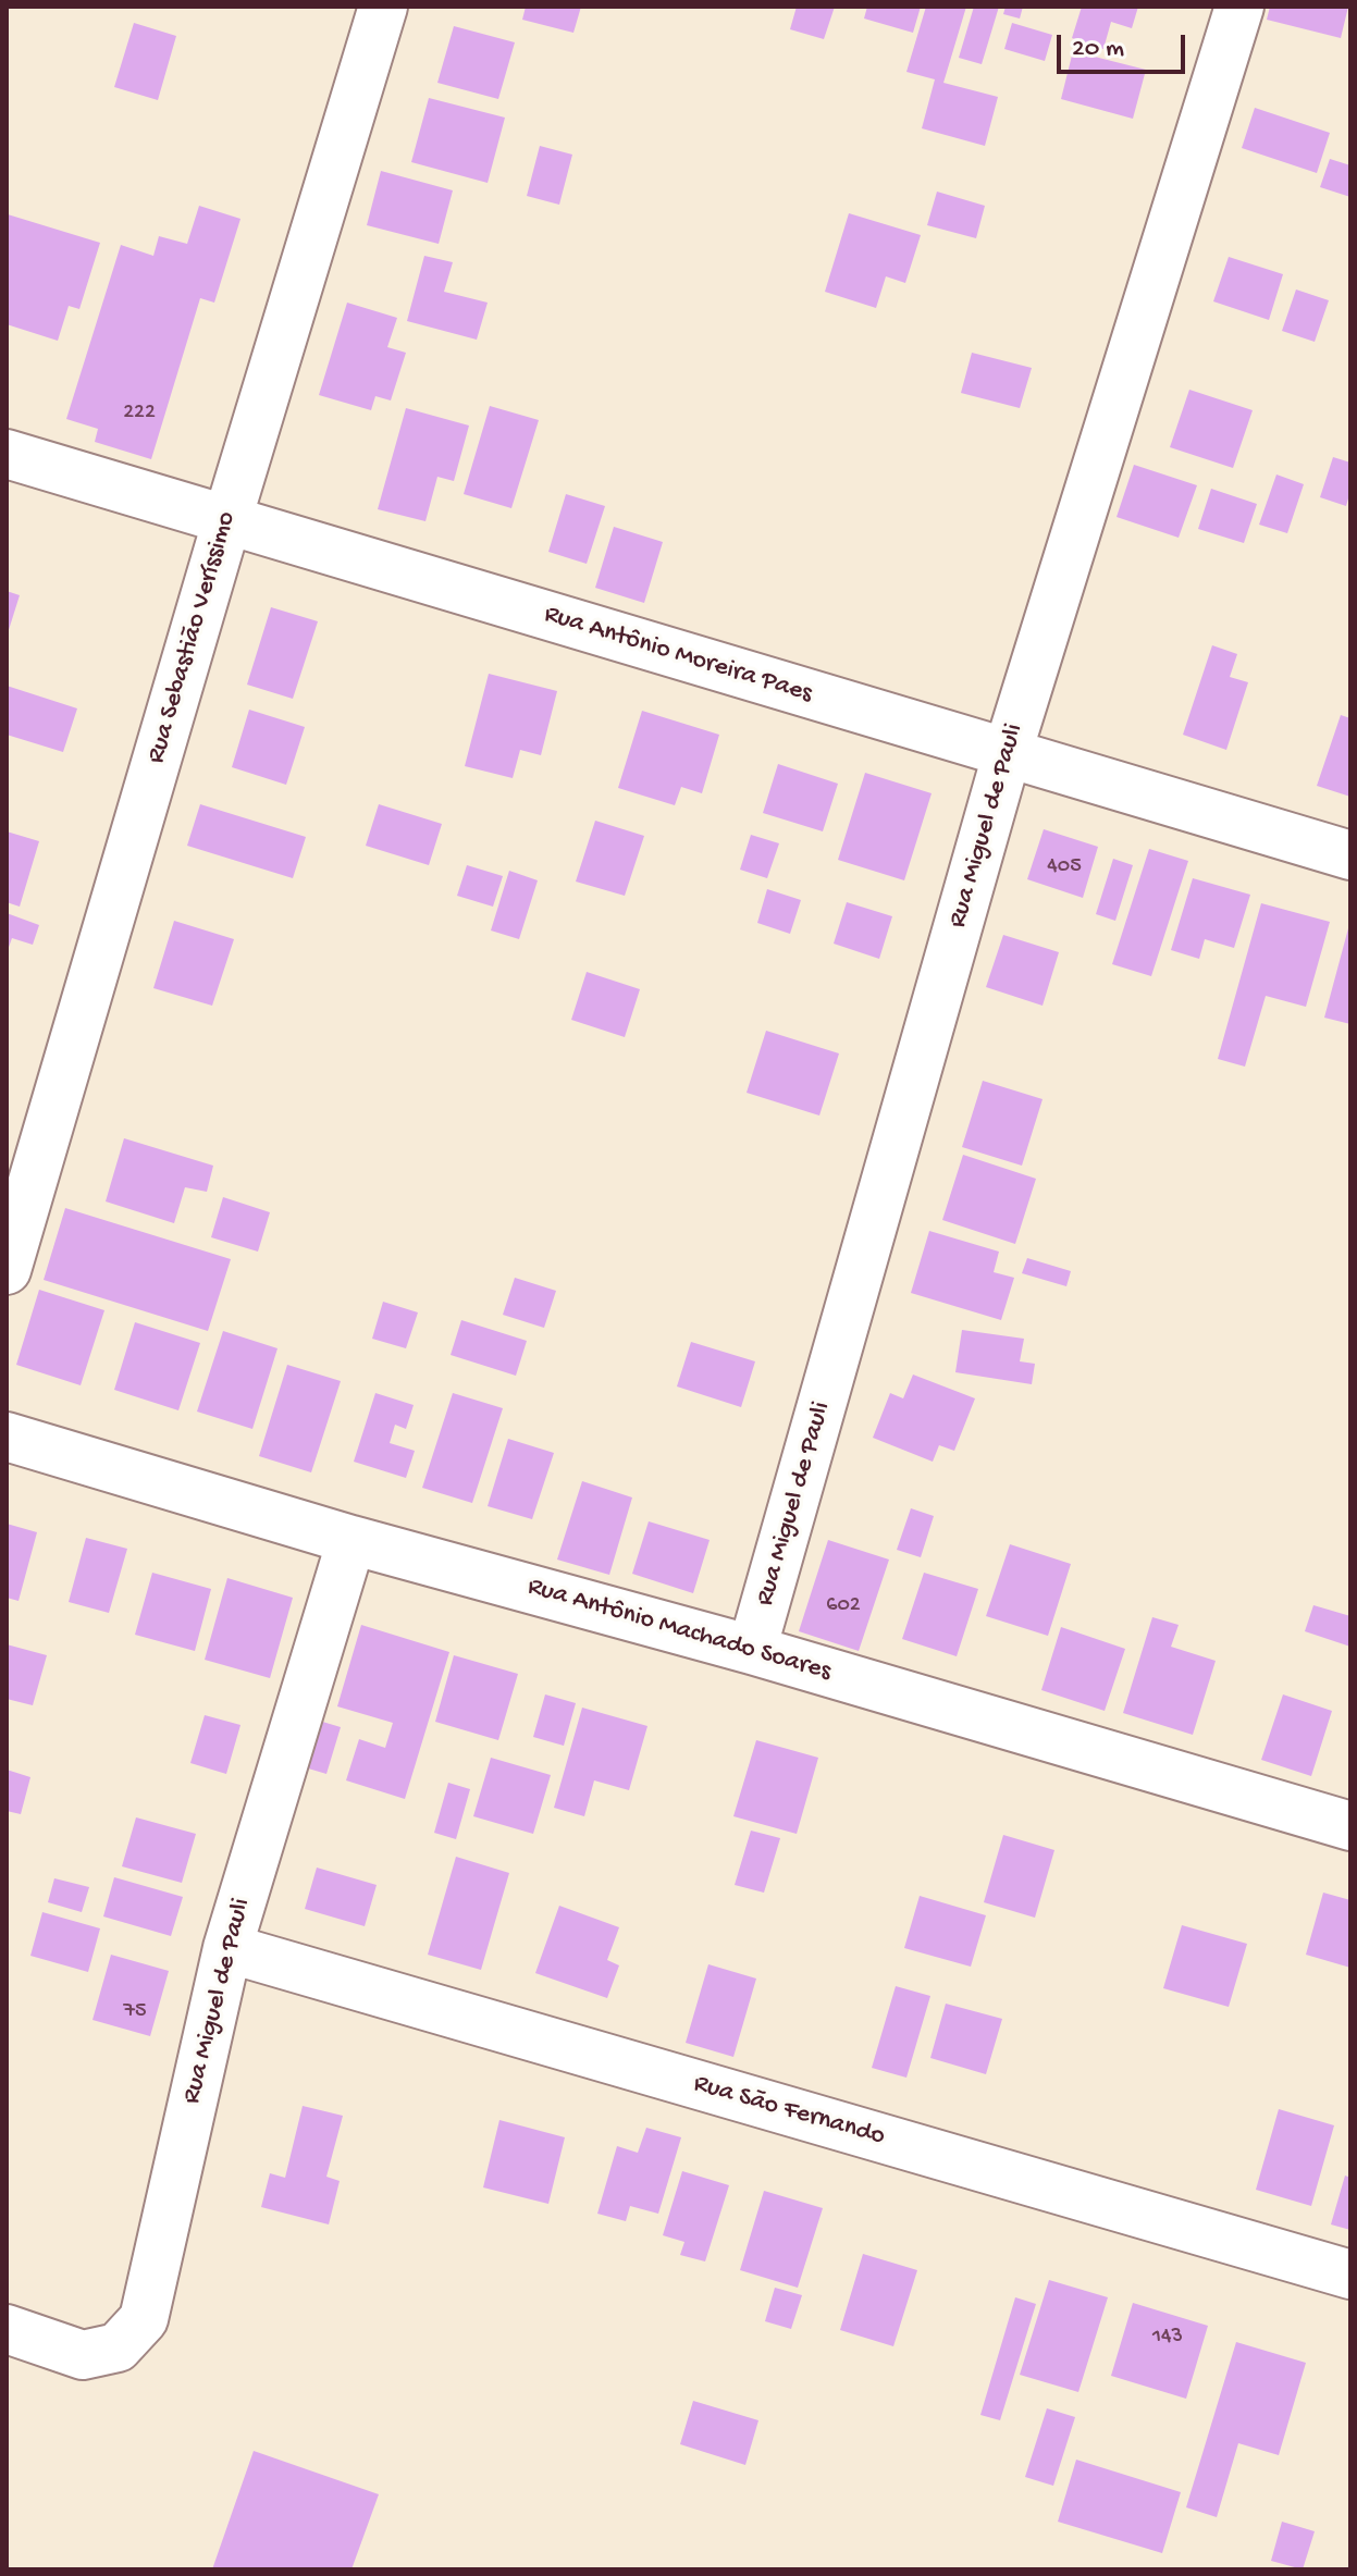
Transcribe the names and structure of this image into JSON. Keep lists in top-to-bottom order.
{
  "streets": {
    "street": [
      "Rua Sebastião Veríssimo",
      "Rua Antônio Moreira Paes",
      "Rua Miguel de Pauli",
      "Rua Antônio Machado Soares",
      "Rua São Fernando"
    ]
  },
  "crossings": [
    ["Rua Sebastião Veríssimo", "Rua Antônio Moreira Paes"],
    ["Rua Antônio Moreira Paes", "Rua Miguel de Pauli"],
    ["Rua Miguel de Pauli", "Rua Antônio Machado Soares"],
    ["Rua Miguel de Pauli", "Rua São Fernando"]
  ],
  "house_numbers": [
    "222",
    "405",
    "602",
    "75",
    "143"
  ],
  "scale_bar": "20 m"
}
